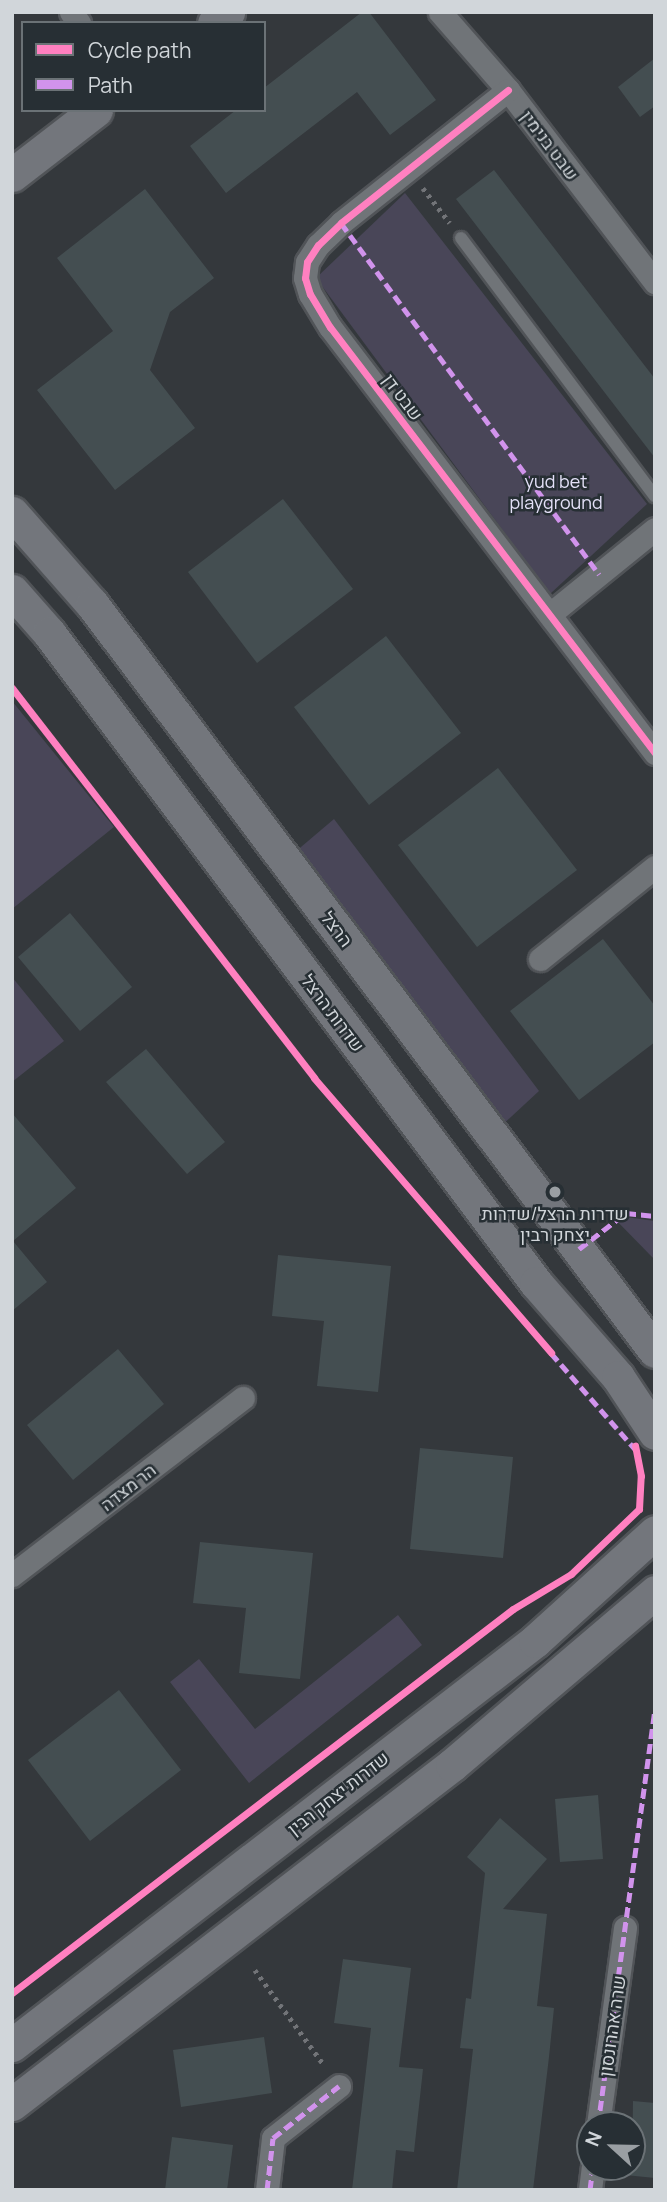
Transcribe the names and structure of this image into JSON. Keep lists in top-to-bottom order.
{
  "streets": {
    "main road": ["הרצל", "שדרות הרצל", "שדרות יצחק רבין"],
    "street": [
      "שבט בנימין",
      "שבט דן",
      "הר מצדה",
      "שרה אהרונסון"
    ]
  },
  "crossings": [
    ["שבט בנימין", "שבט דן"]
  ],
  "parks": ["yud bet playground"],
  "places": ["שדרות הרצל/שדרות יצחק רבין"],
  "legend": ["Cycle path", "Path"],
  "north": "left"
}
